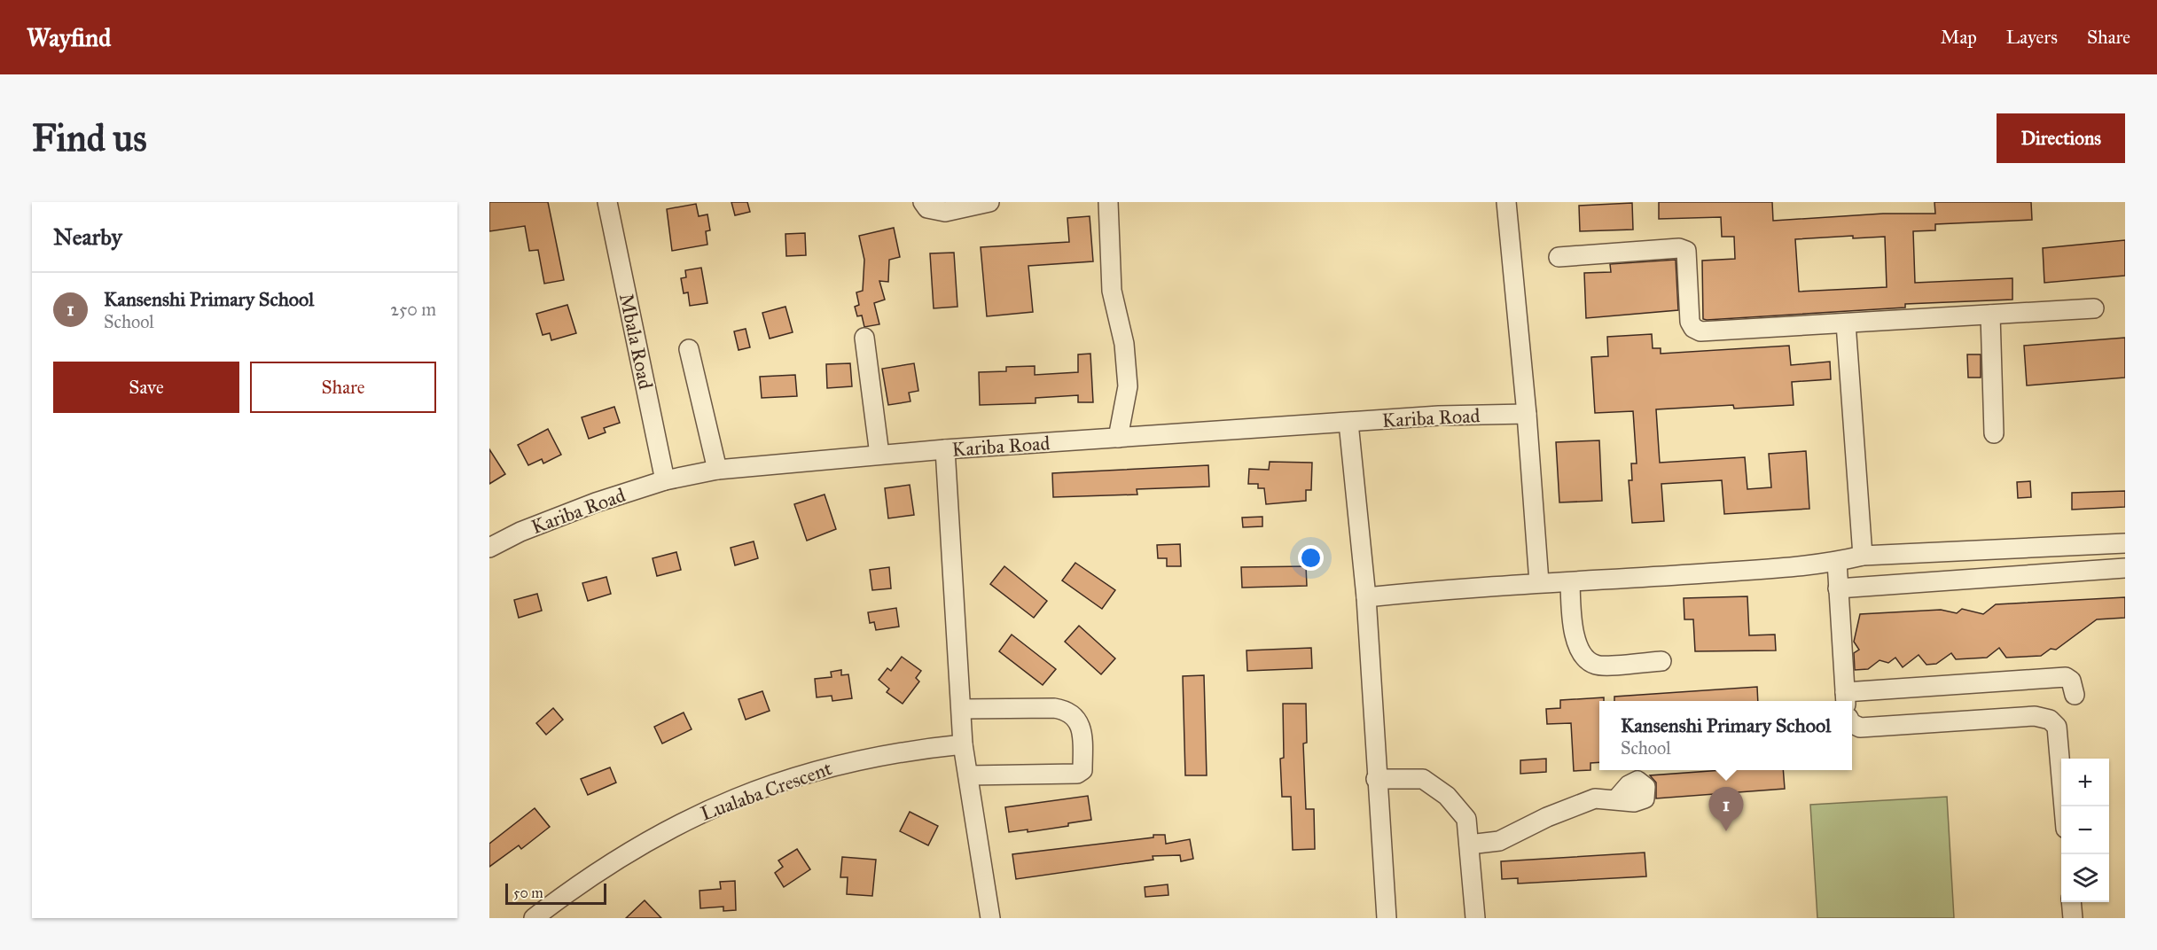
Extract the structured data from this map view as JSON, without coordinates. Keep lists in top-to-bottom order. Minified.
{"streets":{"street":["Mbala Road","Kariba Road","Lualaba Crescent"]},"crossings":[["Mbala Road","Kariba Road"]],"scale_bar":"50 m","page":{"header":"Wayfind","nav":["Map","Layers","Share"],"buttons":["Directions",["Save","Share"]],"title":"Find us","heading":"Nearby","list":[{"mark":"1","name":"Kansenshi Primary School","note":"School","value":"250 m"}],"popup":["Kansenshi Primary School","School"],"map_buttons":["+","−"],"pins":"1","scale":"50 m"}}
